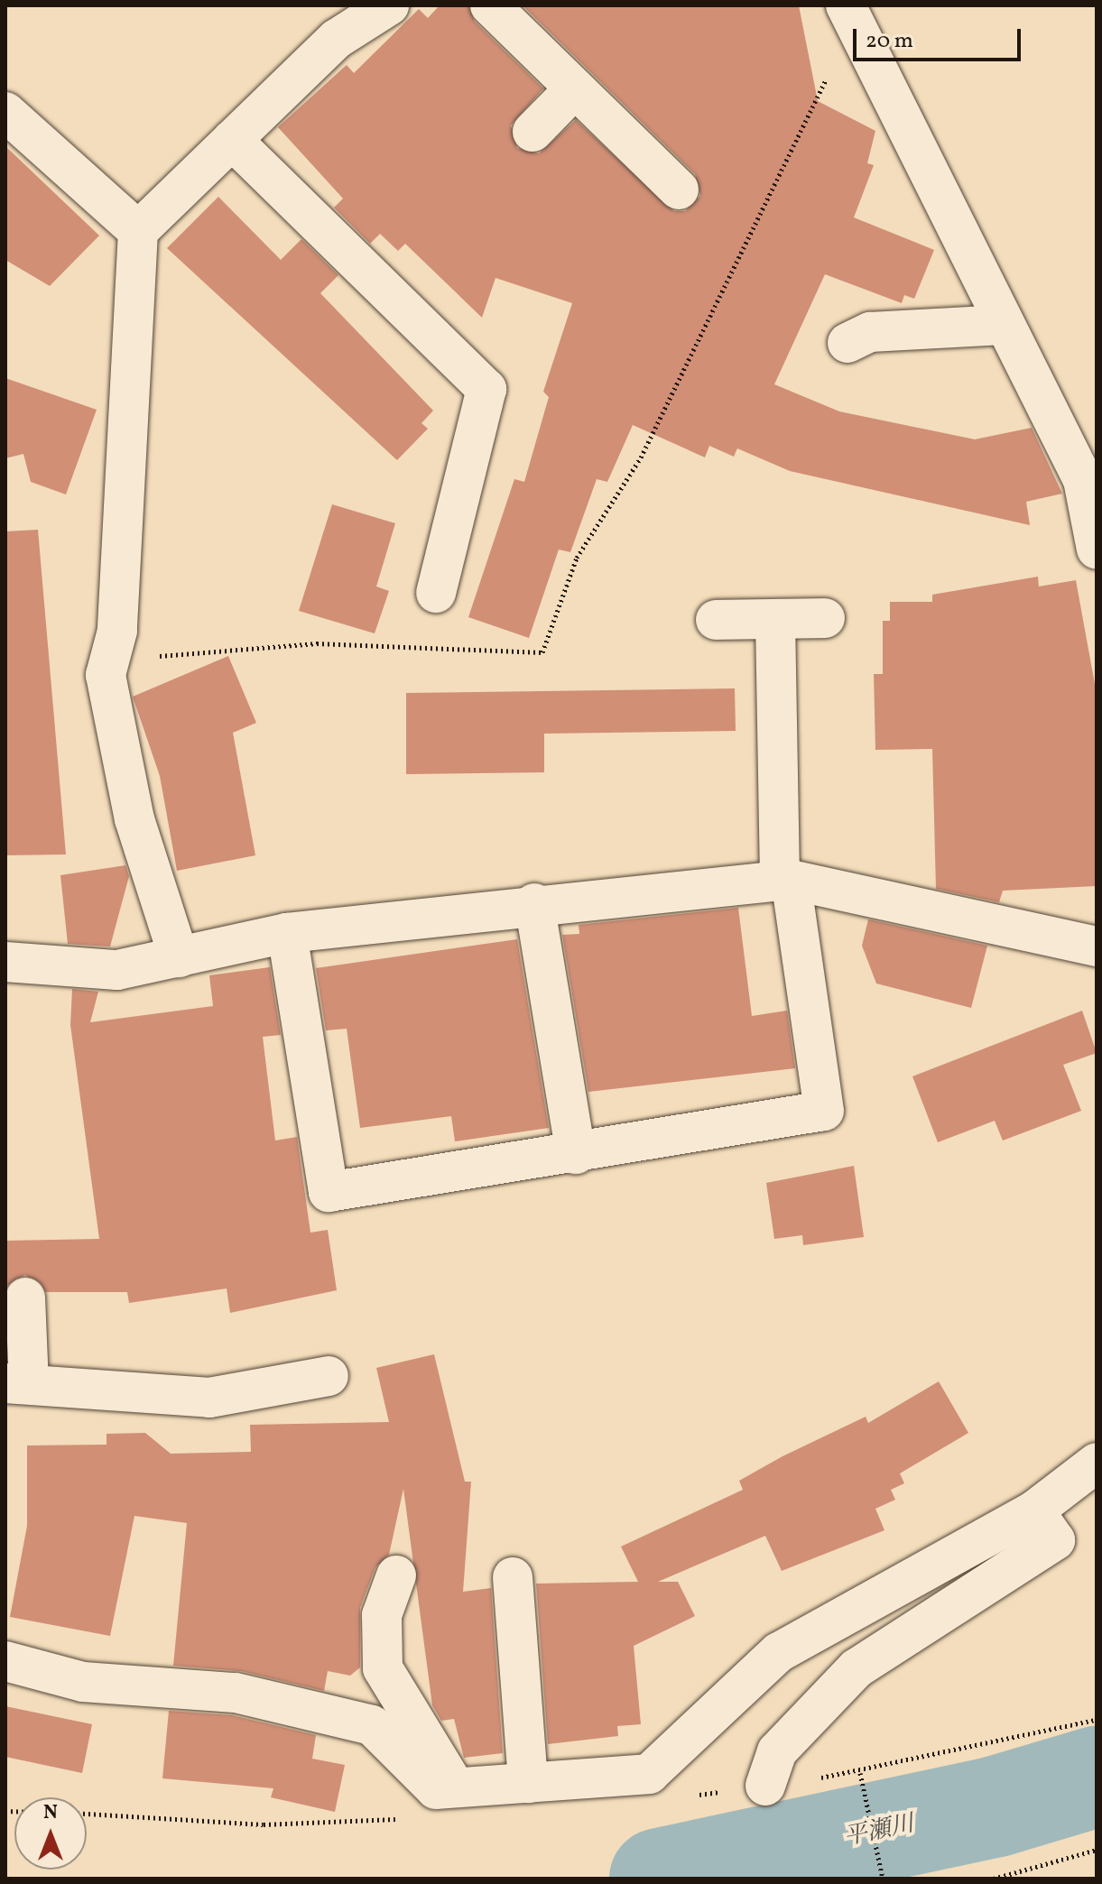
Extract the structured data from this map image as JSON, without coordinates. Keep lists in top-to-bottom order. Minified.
{"water":["平瀬川"],"scale_bar":"20 m","north":"top"}
